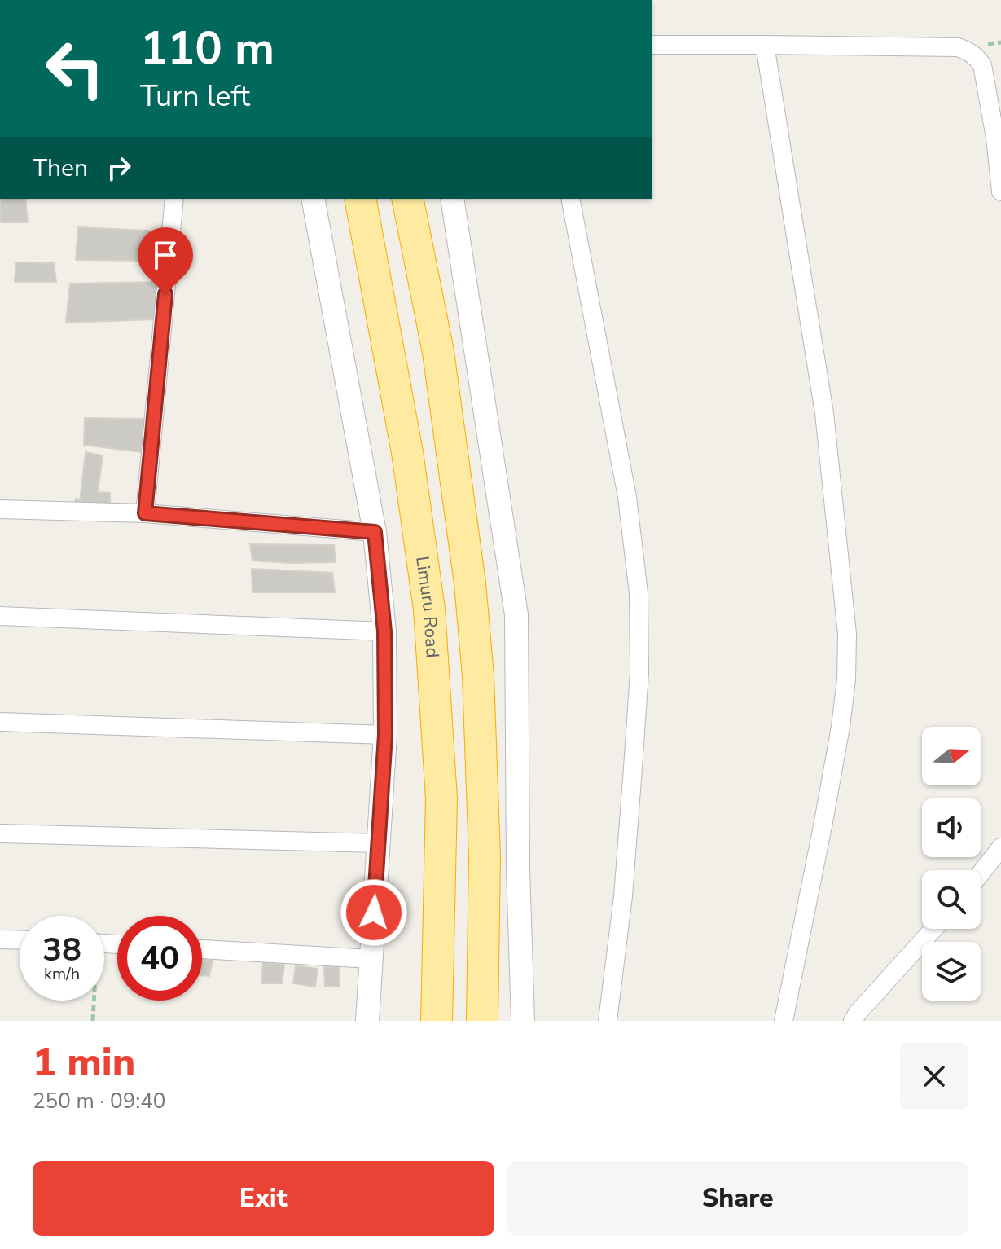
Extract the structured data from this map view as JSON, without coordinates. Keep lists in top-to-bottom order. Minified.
{"streets":{"highway":["Limuru Road"]},"north":"right","page":{"turn":["110 m","Turn left"],"then":"Then","speed":"38 km/h","limit":"40","heading":["1 min","250 m · 09:40"],"buttons":["Exit","Share"]}}
